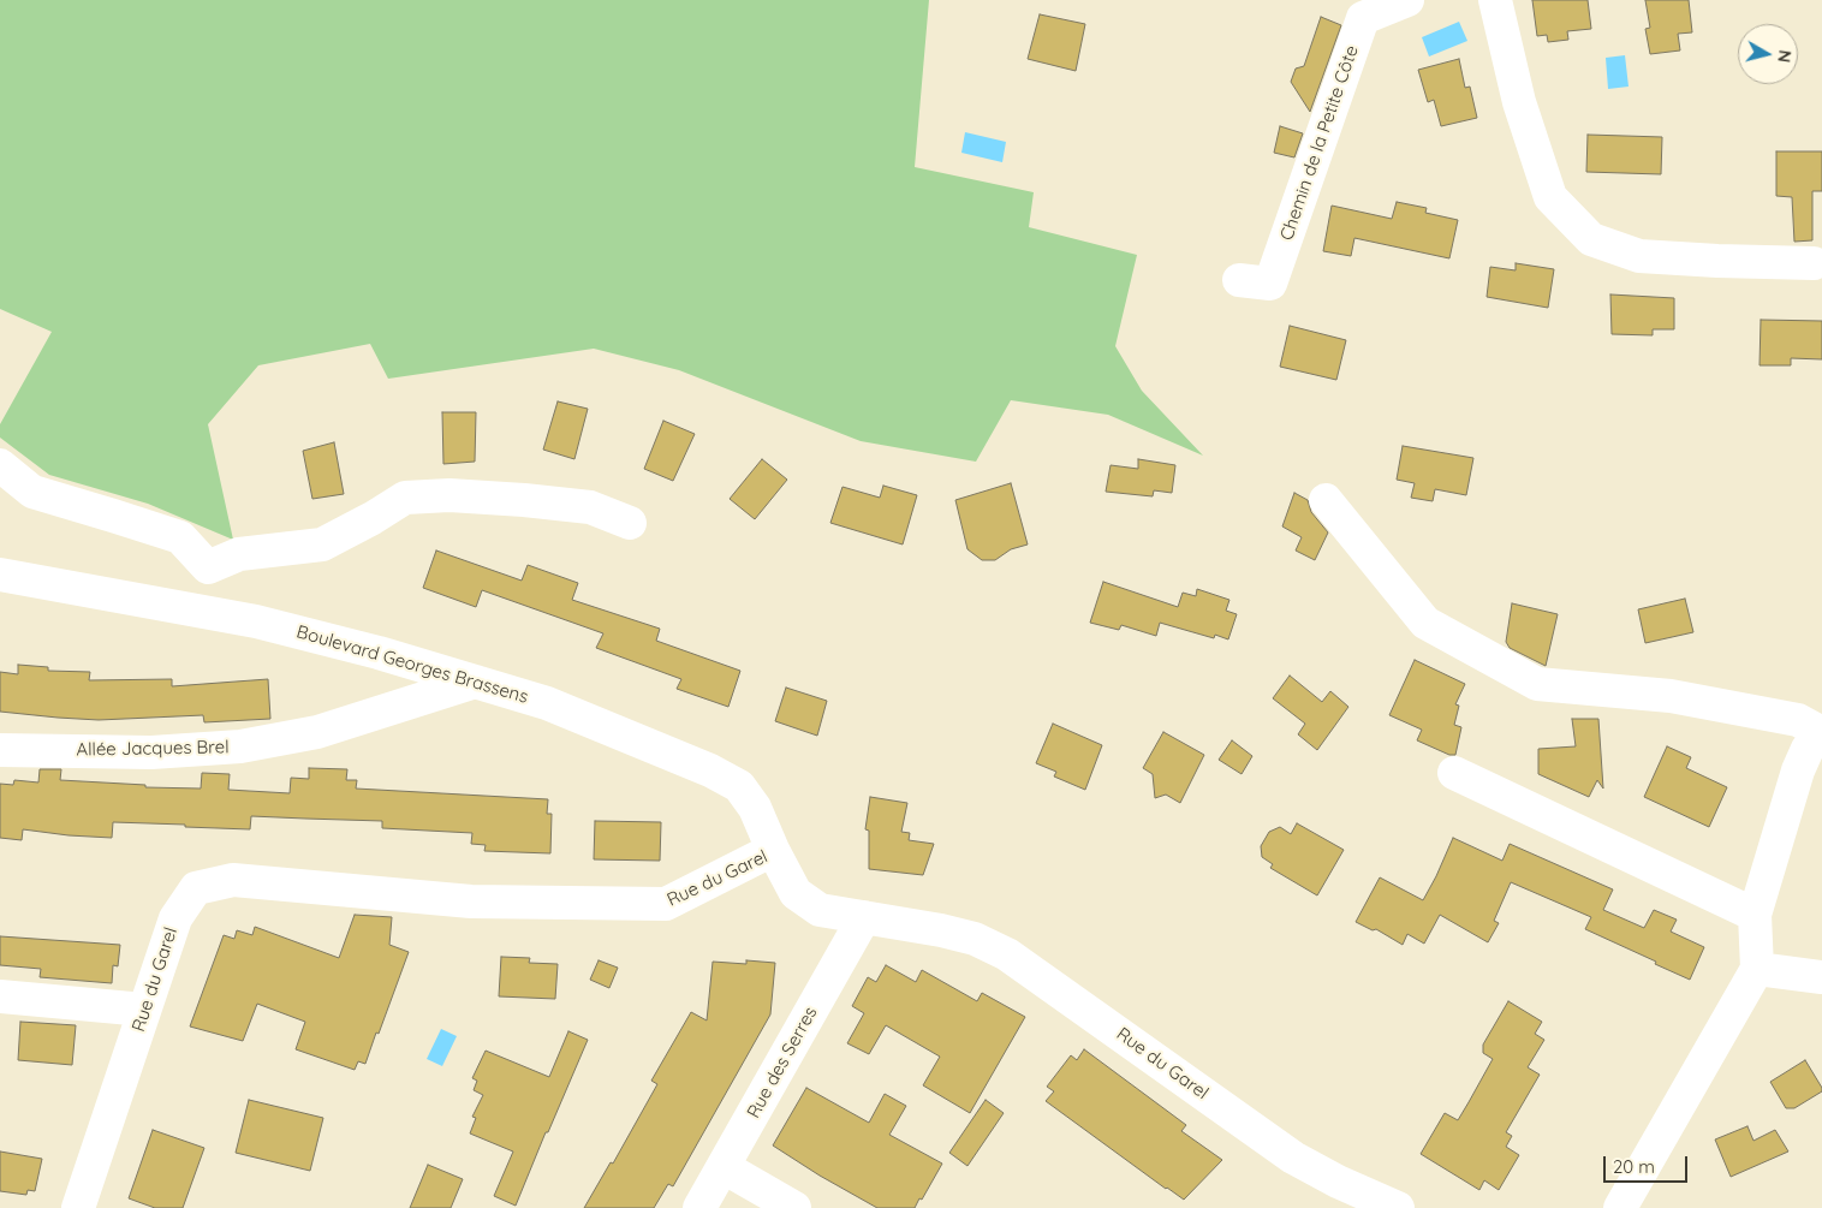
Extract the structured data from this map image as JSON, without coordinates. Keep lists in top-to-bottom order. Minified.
{"streets":{"street":["Chemin de la Petite Côte","Boulevard Georges Brassens","Allée Jacques Brel","Rue du Garel","Rue des Serres"]},"crossings":[["Boulevard Georges Brassens","Allée Jacques Brel"],["Boulevard Georges Brassens","Rue du Garel"],["Rue du Garel","Rue des Serres"]],"scale_bar":"20 m","north":"right"}
